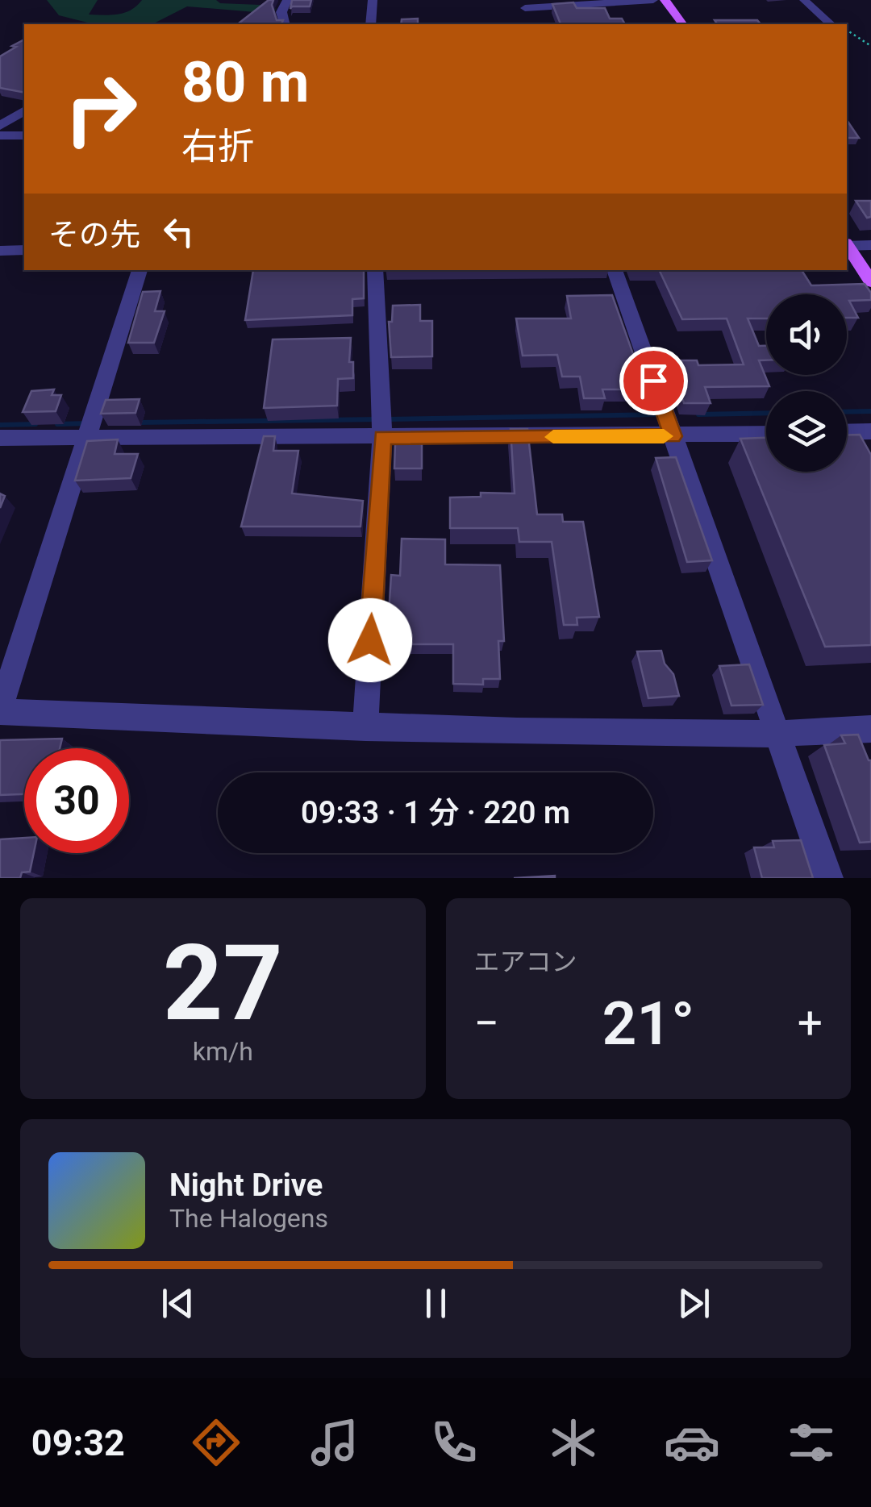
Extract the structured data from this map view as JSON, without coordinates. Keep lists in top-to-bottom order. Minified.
{"page":{"turn":["80 m","右折"],"then":"その先","limit":"30","trip":"09:33 · 1 分 · 220 m","tile":[["27","km/h"],"エアコン"],"heat":["−","21°","+"],"song":["Night Drive","The Halogens"],"tabs":"09:32"}}
